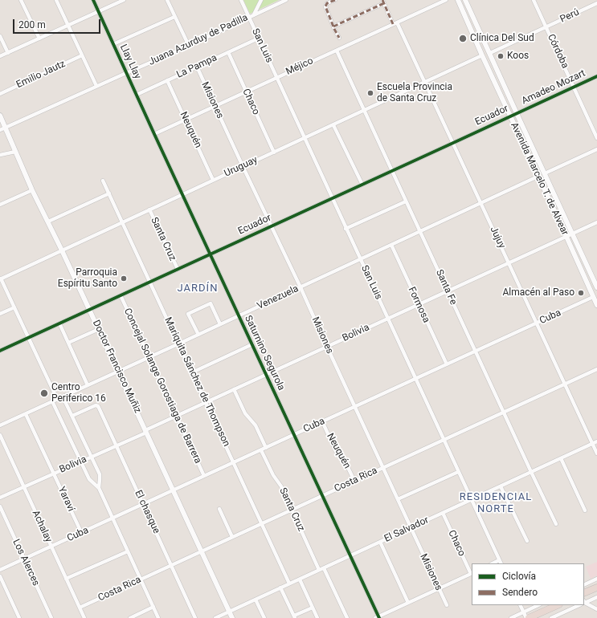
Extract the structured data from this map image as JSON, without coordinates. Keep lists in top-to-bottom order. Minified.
{"streets":{"main road":["Avenida Marcelo T. de Alvear","Doctor Francisco Muñiz"],"street":["Perú","Juana Azurduy de Padilla","San Luis","Córdoba","Llay Llay","La Pampa","Méjico","Emilio Jautz","Amadeo Mozart","Misiones","Chaco","Ecuador","Neuquén","Uruguay","Jujuy","Santa Cruz","Santa Fe","Venezuela","Formosa","Cuba","Bolivia","Saturnino Segurola","Mariquita Sánchez de Thompson","Concejal Solange Gorostiaga de Barrera","Costa Rica","Yaraví","El chasque","Achalay","El Salvador","Los Alerces"]},"crossings":[["Perú","Córdoba"],["Perú","Avenida Marcelo T. de Alvear"],["Juana Azurduy de Padilla","San Luis"],["Juana Azurduy de Padilla","Llay Llay"],["Juana Azurduy de Padilla","Doctor Francisco Muñiz"],["San Luis","La Pampa"],["San Luis","Méjico"],["San Luis","Ecuador"],["San Luis","Uruguay"],["San Luis","Venezuela"],["San Luis","Cuba"],["San Luis","Bolivia"],["San Luis","Costa Rica"],["San Luis","El Salvador"],["Córdoba","Amadeo Mozart"],["Llay Llay","La Pampa"],["Llay Llay","Saturnino Segurola"],["La Pampa","Misiones"],["La Pampa","Chaco"],["La Pampa","Neuquén"],["La Pampa","Saturnino Segurola"],["Méjico","Misiones"],["Méjico","Chaco"],["Méjico","Neuquén"],["Méjico","Jujuy"],["Méjico","Santa Fe"],["Méjico","Saturnino Segurola"],["Amadeo Mozart","Ecuador"],["Amadeo Mozart","Avenida Marcelo T. de Alvear"],["Misiones","Ecuador"],["Misiones","Uruguay"],["Misiones","Venezuela"],["Misiones","Cuba"],["Misiones","Bolivia"],["Misiones","Costa Rica"],["Misiones","El Salvador"],["Chaco","Uruguay"],["Chaco","El Salvador"],["Ecuador","Avenida Marcelo T. de Alvear"],["Ecuador","Jujuy"],["Ecuador","Santa Cruz"],["Ecuador","Santa Fe"],["Ecuador","Saturnino Segurola"],["Ecuador","Doctor Francisco Muñiz"],["Ecuador","Mariquita Sánchez de Thompson"],["Ecuador","Concejal Solange Gorostiaga de Barrera"],["Neuquén","Uruguay"],["Neuquén","Cuba"],["Neuquén","Costa Rica"],["Uruguay","Avenida Marcelo T. de Alvear"],["Uruguay","Jujuy"],["Uruguay","Santa Cruz"],["Uruguay","Santa Fe"],["Uruguay","Saturnino Segurola"],["Uruguay","Doctor Francisco Muñiz"],["Uruguay","Mariquita Sánchez de Thompson"],["Avenida Marcelo T. de Alvear","Venezuela"],["Avenida Marcelo T. de Alvear","Cuba"],["Avenida Marcelo T. de Alvear","Bolivia"],["Jujuy","Venezuela"],["Jujuy","Cuba"],["Jujuy","Bolivia"],["Jujuy","Costa Rica"],["Jujuy","El Salvador"],["Santa Cruz","Cuba"],["Santa Cruz","Costa Rica"],["Santa Cruz","El Salvador"],["Santa Fe","Venezuela"],["Santa Fe","Cuba"],["Santa Fe","Bolivia"],["Santa Fe","Costa Rica"],["Santa Fe","El Salvador"],["Venezuela","Formosa"],["Venezuela","Saturnino Segurola"],["Venezuela","Doctor Francisco Muñiz"],["Venezuela","Mariquita Sánchez de Thompson"],["Venezuela","Concejal Solange Gorostiaga de Barrera"],["Venezuela","Yaraví"],["Formosa","Cuba"],["Formosa","Bolivia"],["Cuba","Saturnino Segurola"],["Cuba","Doctor Francisco Muñiz"],["Cuba","Mariquita Sánchez de Thompson"],["Cuba","Concejal Solange Gorostiaga de Barrera"],["Cuba","Yaraví"],["Cuba","El chasque"],["Cuba","Achalay"],["Cuba","Los Alerces"],["Bolivia","Saturnino Segurola"],["Bolivia","Doctor Francisco Muñiz"],["Bolivia","Mariquita Sánchez de Thompson"],["Bolivia","Concejal Solange Gorostiaga de Barrera"],["Bolivia","Yaraví"],["Bolivia","El chasque"],["Bolivia","Achalay"],["Saturnino Segurola","Costa Rica"],["Saturnino Segurola","El Salvador"],["Doctor Francisco Muñiz","Costa Rica"],["Doctor Francisco Muñiz","El Salvador"],["Mariquita Sánchez de Thompson","Costa Rica"],["Mariquita Sánchez de Thompson","El Salvador"],["Costa Rica","El chasque"],["Costa Rica","Achalay"]],"districts":["JARDÍN","RESIDENCIAL NORTE"],"places":["Clínica Del Sud","Koos","Escuela Provincia de Santa Cruz","Parroquia Espíritu Santo","Almacén al Paso","Centro Periferico 16"],"legend":["Ciclovía","Sendero"],"scale_bar":"200 m"}
